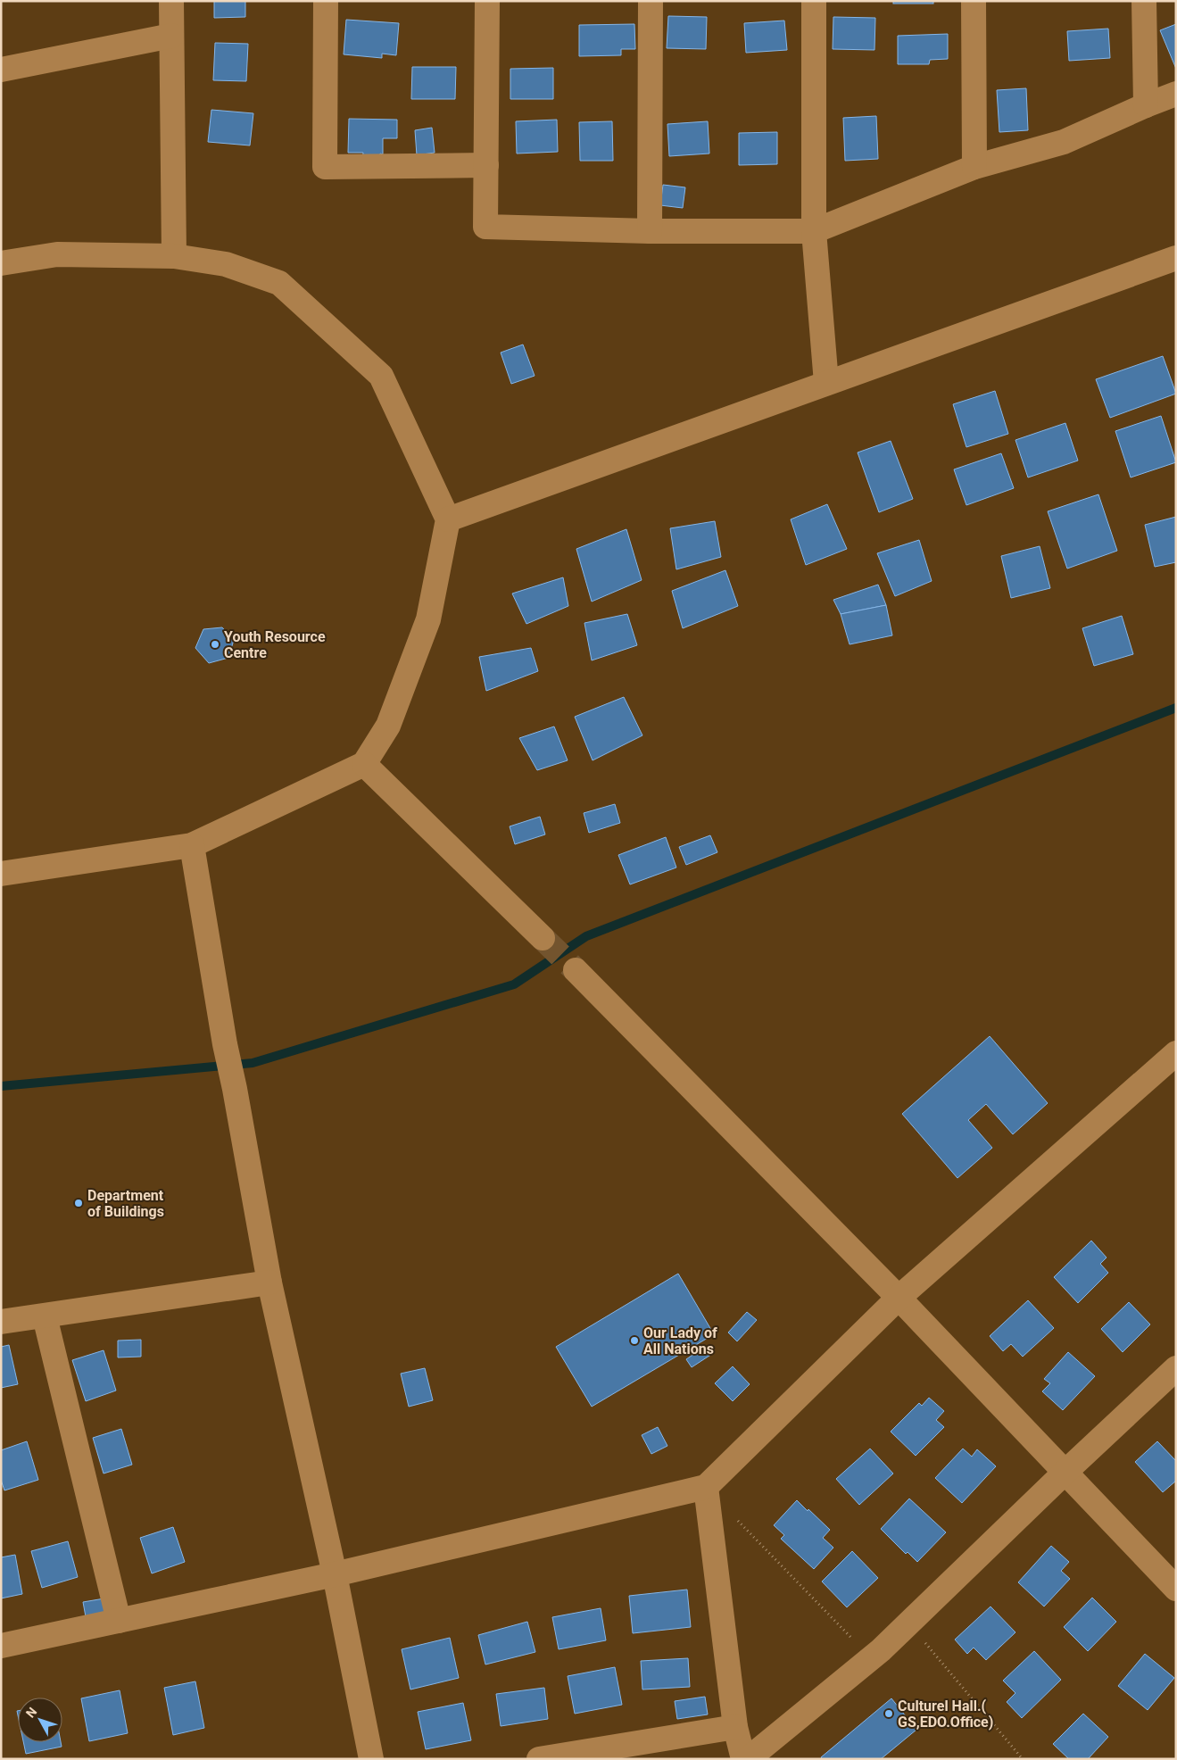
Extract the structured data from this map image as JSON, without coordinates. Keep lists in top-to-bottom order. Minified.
{"places":["Youth Resource Centre","Department of Buildings","Our Lady of All Nations","Culturel Hall.( GS,EDO.Office)"],"north":"top left"}
